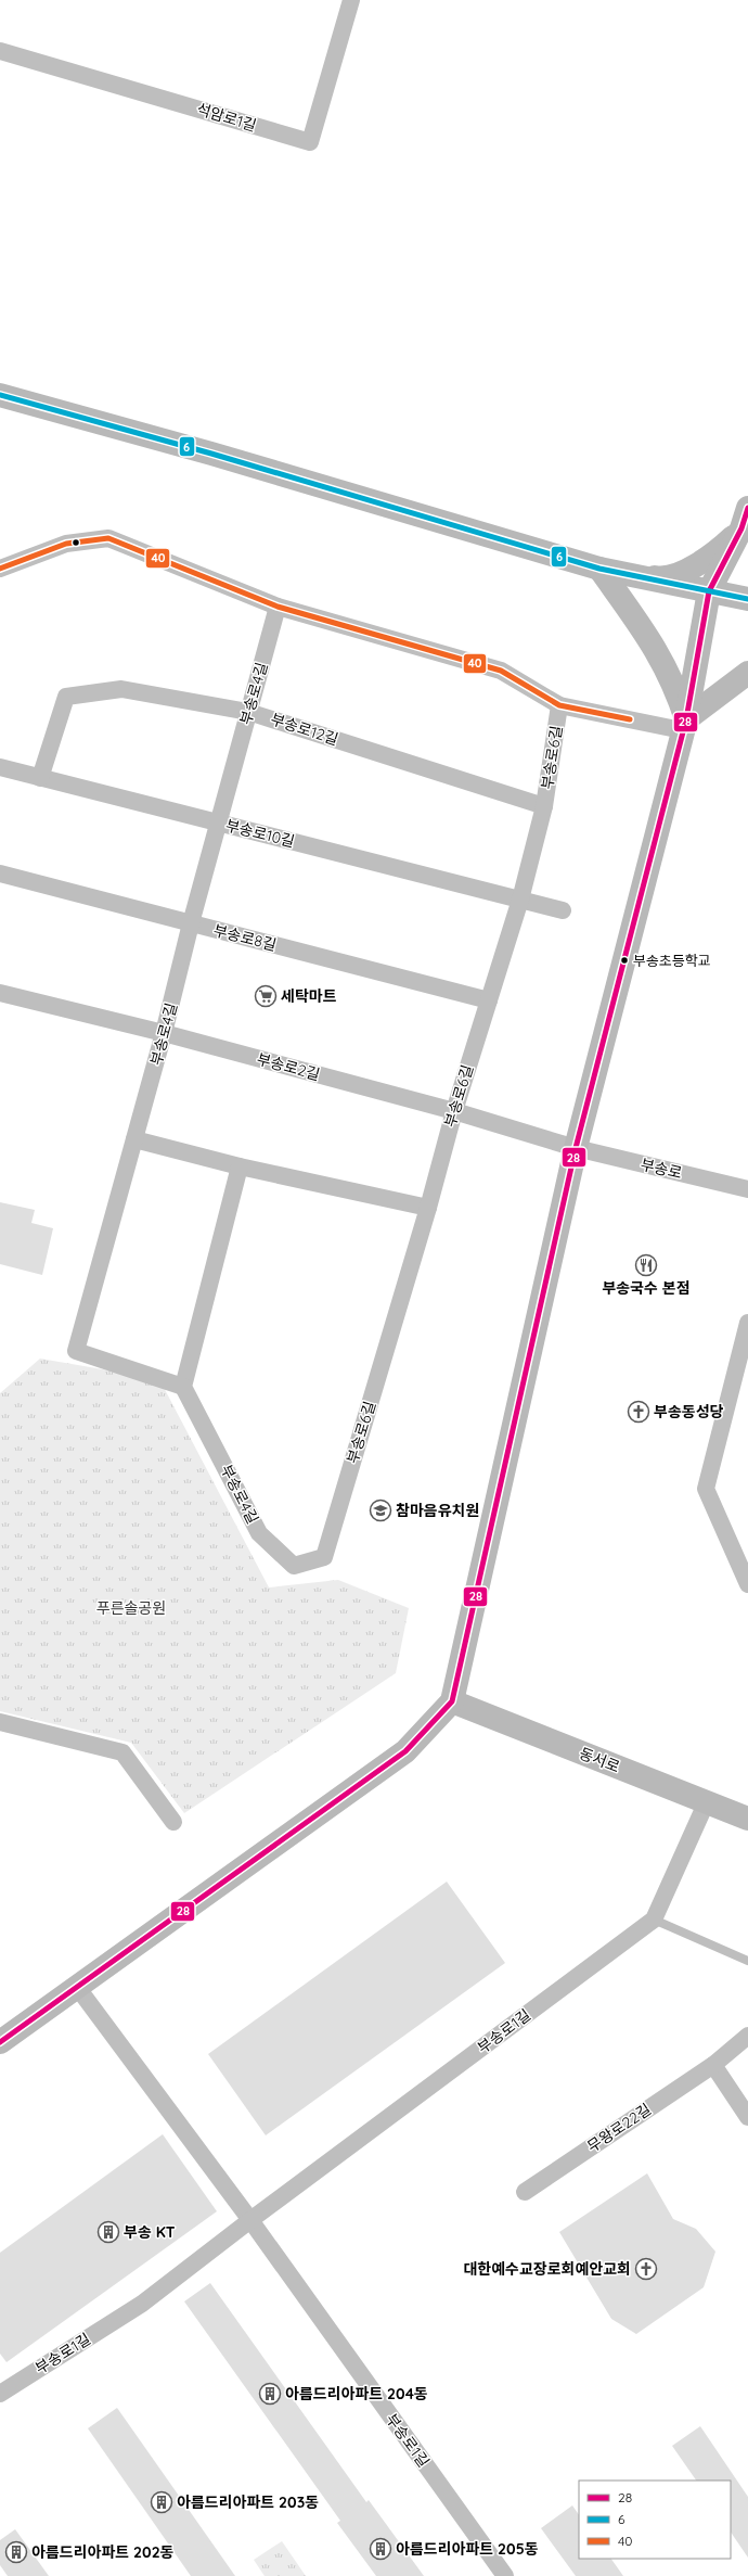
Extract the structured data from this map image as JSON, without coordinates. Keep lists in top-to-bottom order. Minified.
{"streets":{"street":["석암로1길","부송로4길","부송로12길","부송로6길","부송로10길","부송로8길","부송로2길","부송로","동서로","부송로1길","무왕로22길"]},"crossings":[["부송로4길","부송로12길"],["부송로4길","부송로6길"],["부송로4길","부송로10길"],["부송로4길","부송로8길"],["부송로4길","부송로2길"],["부송로12길","부송로6길"],["부송로12길","부송로10길"],["부송로6길","부송로10길"],["부송로6길","부송로8길"],["부송로6길","부송로2길"],["부송로2길","부송로"],["동서로","부송로1길"]],"parks":["푸른솔공원"],"places":{"other":["부송초등학교"],"supermarket":["세탁마트"],"restaurant":["부송국수 본점"],"church":["부송동성당","대한예수교장로회예안교회"],"school or university":["참마음유치원"],"building":["부송 KT","아름드리아파트 204동","아름드리아파트 203동","아름드리아파트 205동","아름드리아파트 202동"]},"lines":["transit line 6","transit line 28","transit line 40"],"legend":["28","6","40"]}
